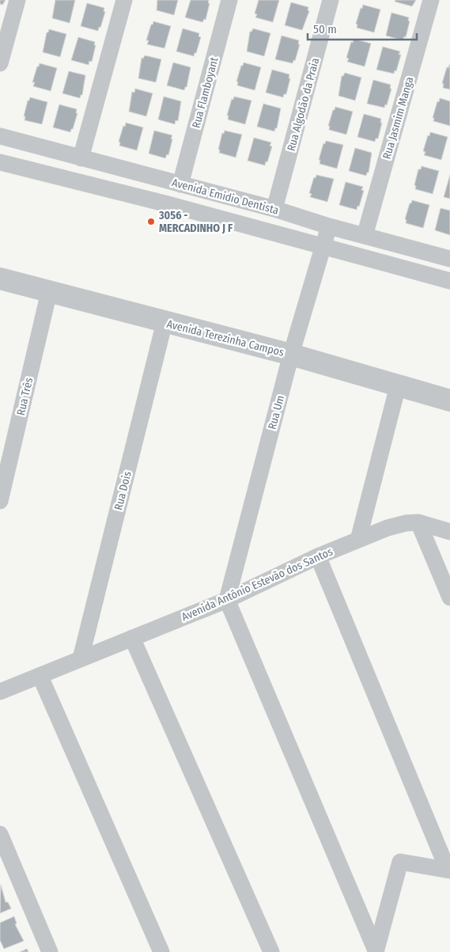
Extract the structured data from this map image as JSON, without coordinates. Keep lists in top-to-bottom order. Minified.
{"streets":{"street":["Rua Flamboyant","Rua Algodão da Praia","Rua Jasmim Manga","Avenida Emidio Dentista","Avenida Terezinha Campos","Rua Três","Rua Um","Rua Dois","Avenida Antônio Estevão dos Santos"]},"crossings":[["Rua Flamboyant","Avenida Emidio Dentista"],["Rua Algodão da Praia","Avenida Emidio Dentista"],["Rua Jasmim Manga","Avenida Emidio Dentista"],["Avenida Emidio Dentista","Rua Um"],["Avenida Terezinha Campos","Rua Três"],["Avenida Terezinha Campos","Rua Um"],["Avenida Terezinha Campos","Rua Dois"],["Rua Um","Avenida Antônio Estevão dos Santos"],["Rua Dois","Avenida Antônio Estevão dos Santos"]],"places":["3056 - MERCADINHO J F"],"scale_bar":"50 m"}
